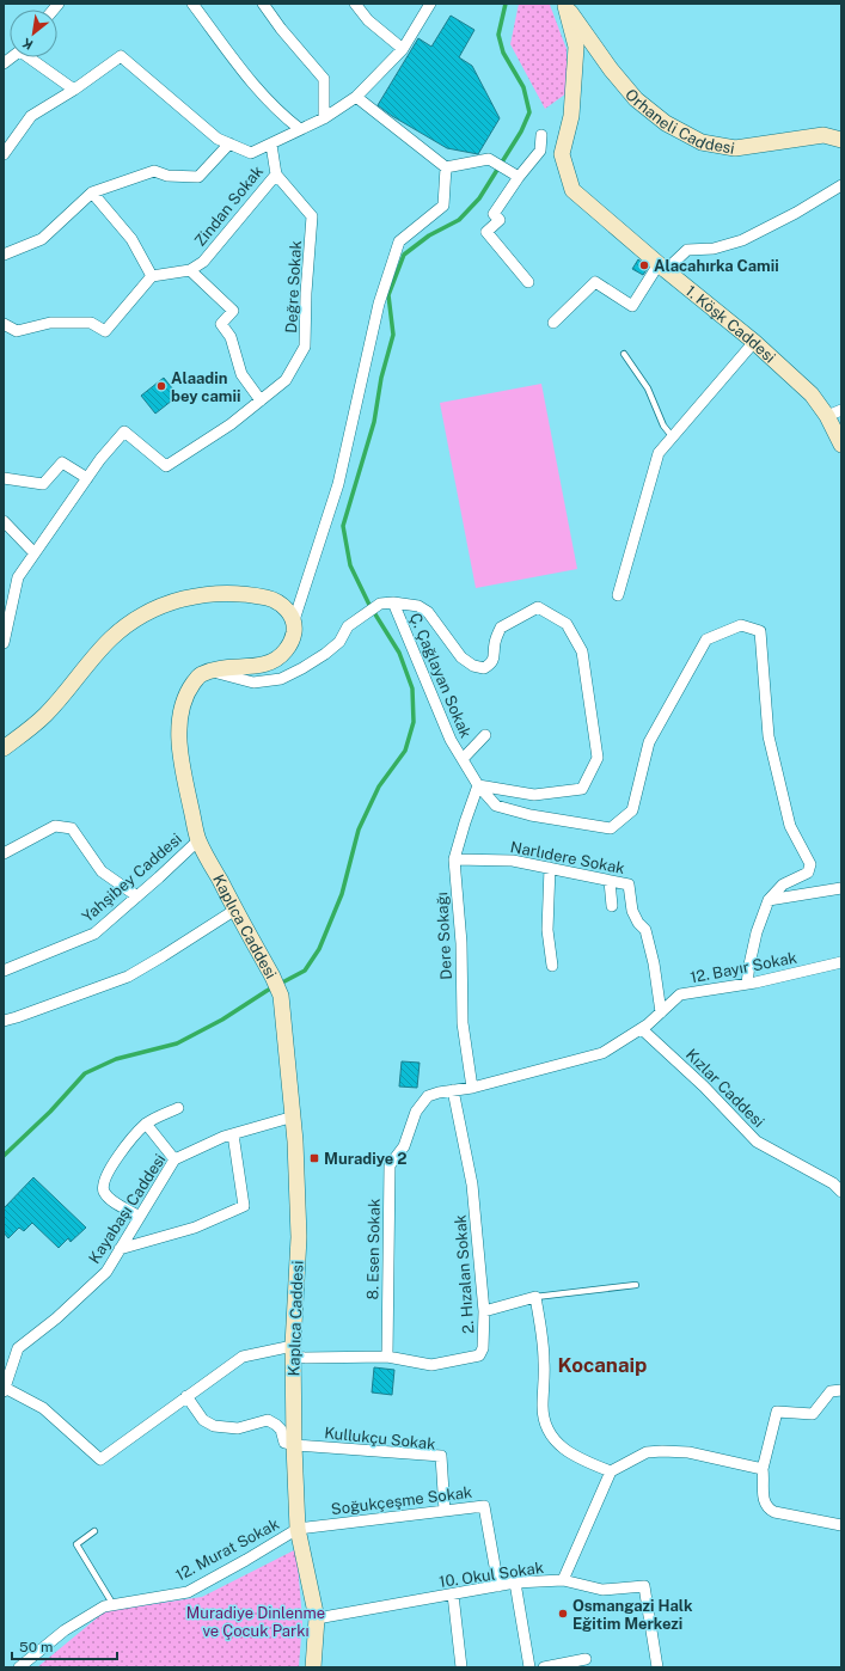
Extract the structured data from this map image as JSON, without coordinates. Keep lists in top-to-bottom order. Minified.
{"streets":{"main road":["Orhaneli Caddesi","1. Köşk Caddesi","Kaplıca Caddesi"],"street":["Zindan Sokak","Değre Sokak","Ç. Çağlayan Sokak","Narlıdere Sokak","Yahşibey Caddesi","Dere Sokağı","12. Bayır Sokak","Kızlar Caddesi","Kayabaşı Caddesi","8. Esen Sokak","2. Hızalan Sokak","Kullukçu Sokak","Soğukçeşme Sokak","12. Murat Sokak","10. Okul Sokak"]},"crossings":[["Orhaneli Caddesi","1. Köşk Caddesi"],["Zindan Sokak","Değre Sokak"],["Ç. Çağlayan Sokak","Dere Sokağı"],["Narlıdere Sokak","Dere Sokağı"],["Narlıdere Sokak","12. Bayır Sokak"],["Yahşibey Caddesi","Kaplıca Caddesi"],["Kaplıca Caddesi","Kayabaşı Caddesi"],["Kaplıca Caddesi","2. Hızalan Sokak"],["Kaplıca Caddesi","Kullukçu Sokak"],["Kaplıca Caddesi","Soğukçeşme Sokak"],["Kaplıca Caddesi","12. Murat Sokak"],["Kaplıca Caddesi","10. Okul Sokak"],["Dere Sokağı","12. Bayır Sokak"],["12. Bayır Sokak","Kızlar Caddesi"],["12. Bayır Sokak","8. Esen Sokak"],["12. Bayır Sokak","2. Hızalan Sokak"],["Kayabaşı Caddesi","2. Hızalan Sokak"],["8. Esen Sokak","2. Hızalan Sokak"],["Kullukçu Sokak","Soğukçeşme Sokak"],["Soğukçeşme Sokak","12. Murat Sokak"],["Soğukçeşme Sokak","10. Okul Sokak"]],"districts":["Kocanaip"],"parks":["Muradiye Dinlenme ve Çocuk Parkı"],"places":{"other":["Alacahırka Camii","Alaadin bey camii","Osmangazi Halk Eğitim Merkezi"],"transit":["Muradiye 2"]},"scale_bar":"50 m","north":"bottom left"}
